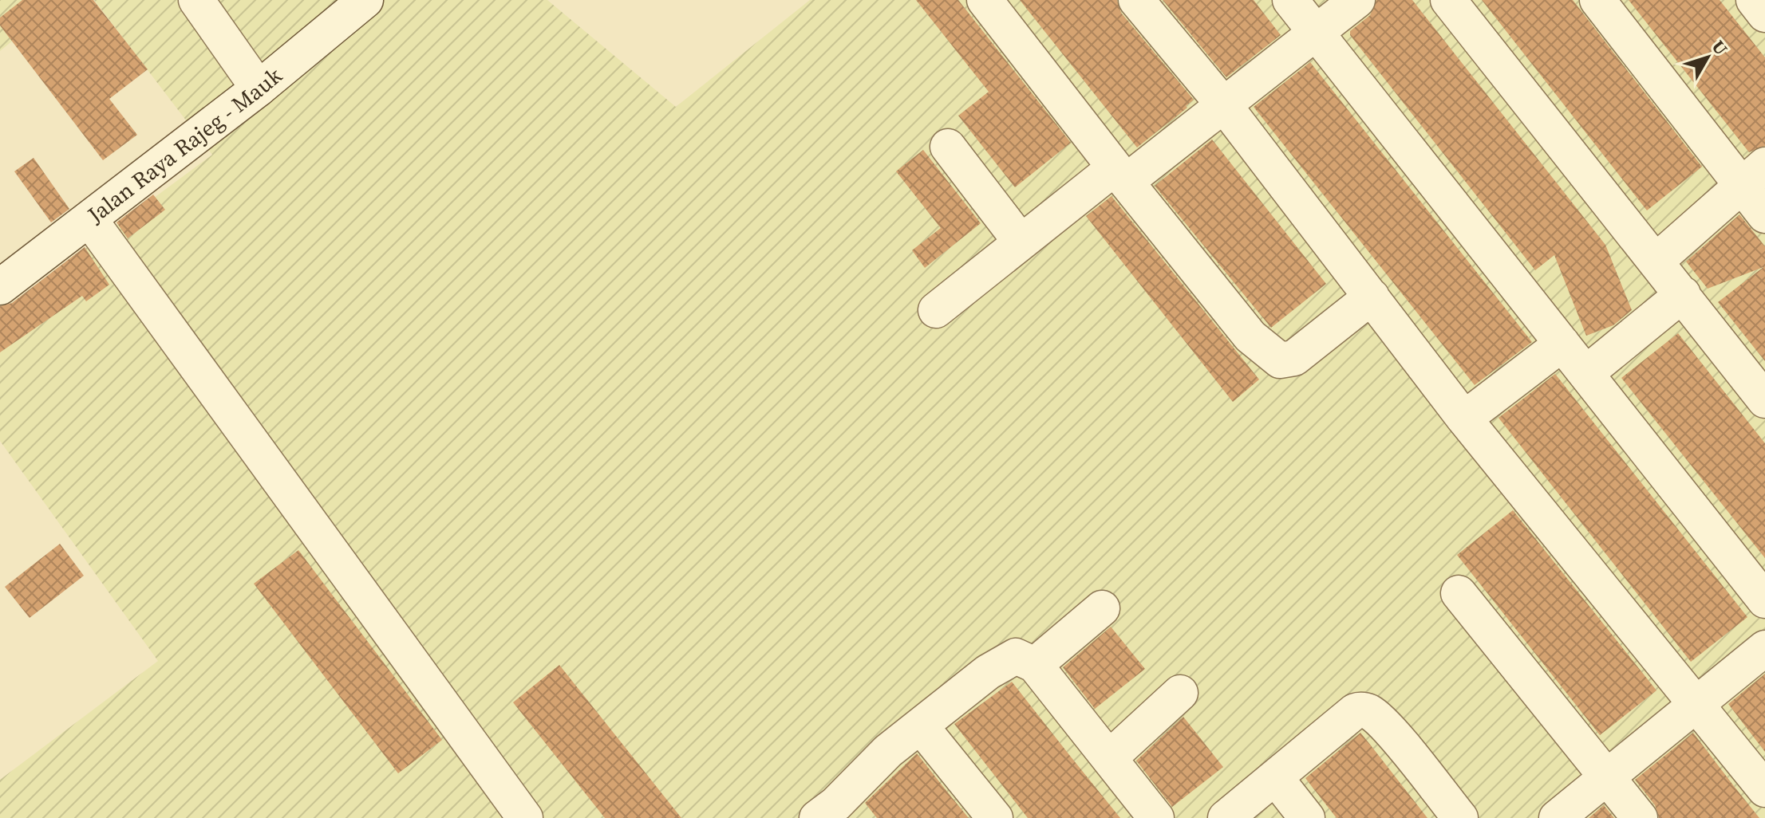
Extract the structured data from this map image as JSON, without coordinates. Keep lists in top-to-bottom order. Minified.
{"streets":{"street":["Jalan Raya Rajeg - Mauk"]},"north":"top right"}
